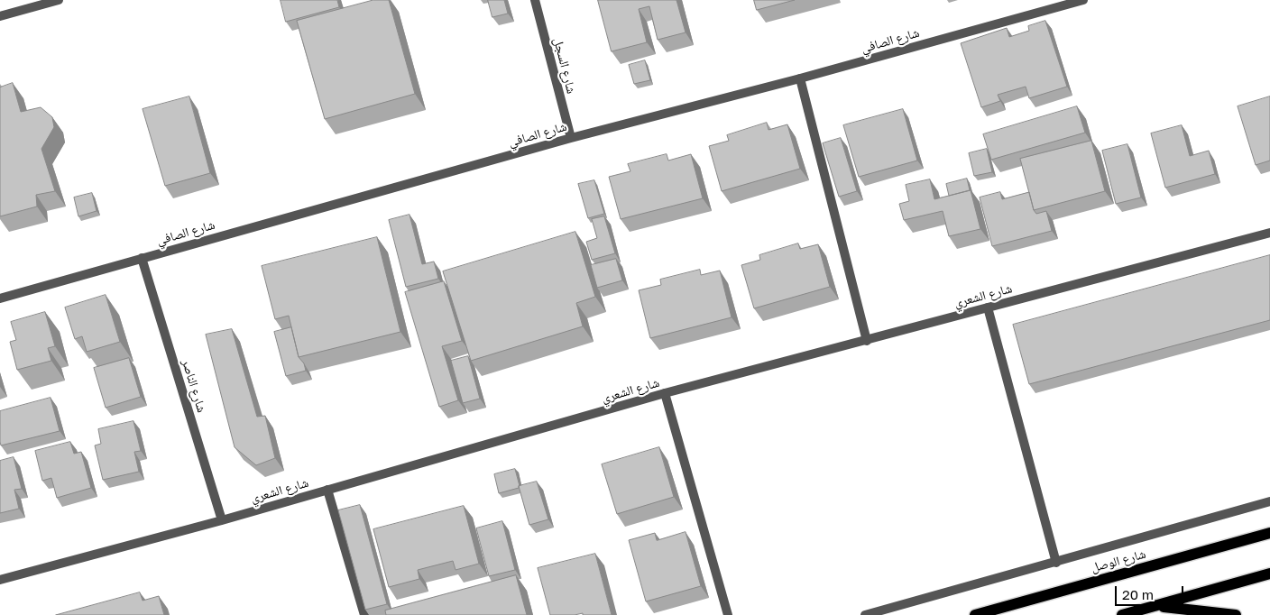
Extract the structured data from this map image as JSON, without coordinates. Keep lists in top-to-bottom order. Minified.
{"streets":{"main road":["شارع الوصل"],"street":["شارع الصافي","شارع السجل","شارع الشعري","شارع الناصر"]},"crossings":[["شارع الصافي","شارع السجل"],["شارع الصافي","شارع الناصر"],["شارع الشعري","شارع الناصر"]],"scale_bar":"20 m"}
